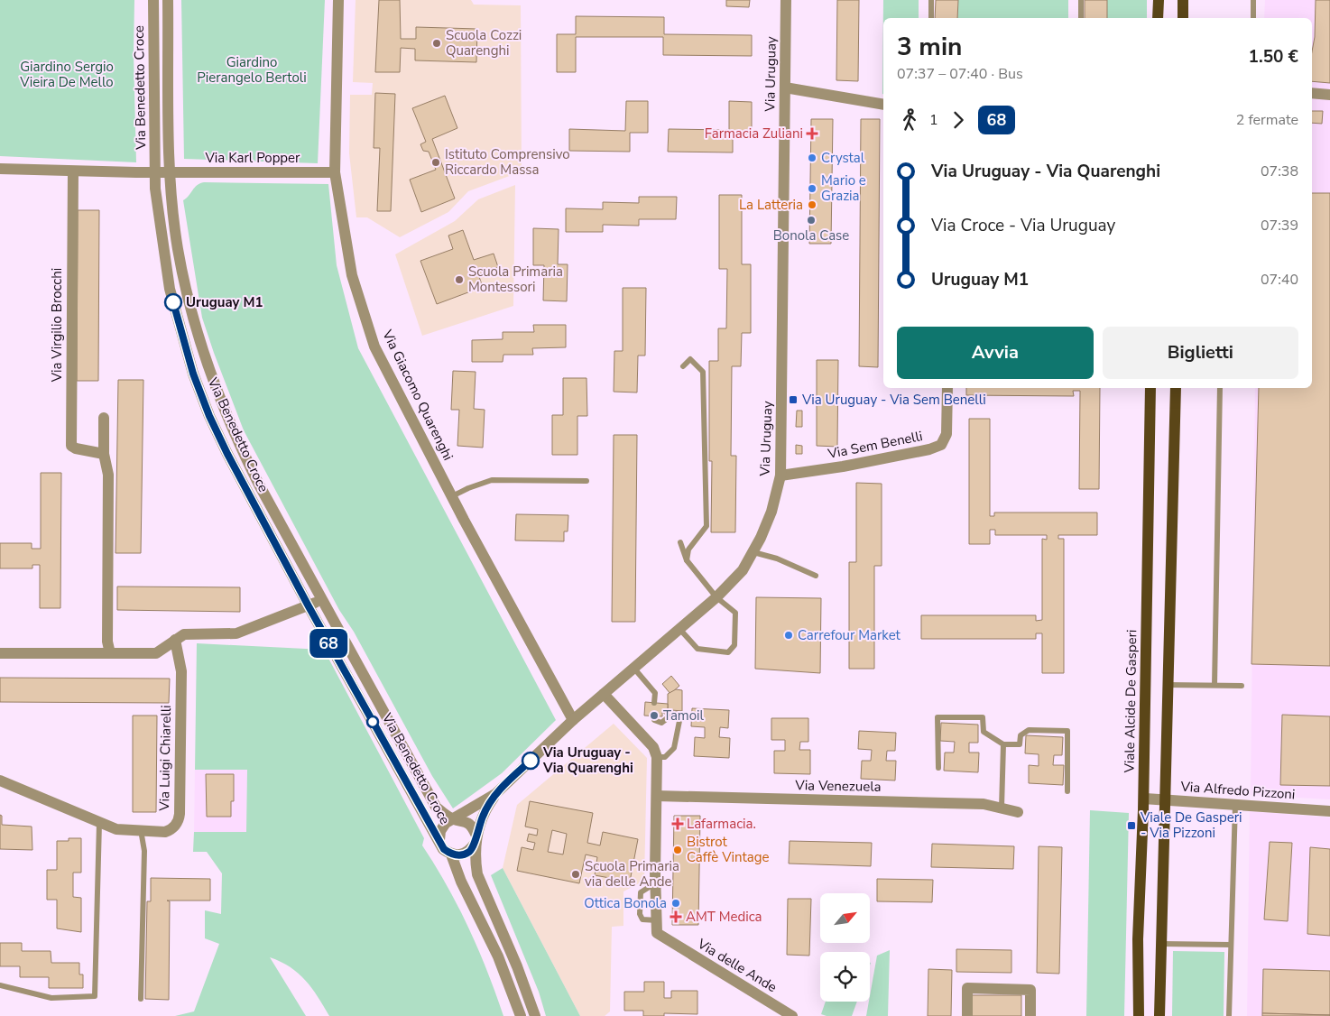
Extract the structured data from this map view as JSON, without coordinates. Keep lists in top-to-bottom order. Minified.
{"streets":{"main road":["Viale Alcide De Gasperi"],"street":["Via Uruguay","Via Benedetto Croce","Via Karl Popper","Via Virgilio Brocchi","Via Giacomo Quarenghi","Via Sem Benelli","Via Luigi Chiarelli","Via Venezuela","Via Alfredo Pizzoni","Via delle Ande"]},"crossings":[["Via Uruguay","Via Benedetto Croce"],["Via Uruguay","Via Giacomo Quarenghi"],["Via Uruguay","Via Sem Benelli"],["Via Benedetto Croce","Via Karl Popper"],["Via Karl Popper","Via Virgilio Brocchi"],["Via Karl Popper","Via Giacomo Quarenghi"],["Viale Alcide De Gasperi","Via Alfredo Pizzoni"],["Via Venezuela","Via delle Ande"]],"parks":["Giardino Pierangelo Bertoli","Giardino Sergio Vieira De Mello"],"places":{"other":["Scuola Cozzi Quarenghi","Crystal","Istituto Comprensivo Riccardo Massa","Mario e Grazia","La Latteria","Bonola Case","Scuola Primaria Montessori","Uruguay M1","Carrefour Market","Tamoil","Via Uruguay - Via Quarenghi","Bistrot Caffè Vintage","Scuola Primaria via delle Ande","Ottica Bonola"],"health":["Farmacia Zuliani","Lafarmacia.","AMT Medica"],"transit":["Via Uruguay - Via Sem Benelli","Viale De Gasperi - Via Pizzoni"]},"lines":["bus line 68"],"north":"top right","page":{"on_map":"68","heading":["3 min","07:37 – 07:40 · Bus","1.50 €"],"legs":["1","68","2 fermate"],"list":[{"name":"Via Uruguay - Via Quarenghi","value":"07:38"},{"name":"Via Croce - Via Uruguay","value":"07:39"},{"name":"Uruguay M1","value":"07:40"}],"buttons":["Avvia","Biglietti"]}}
